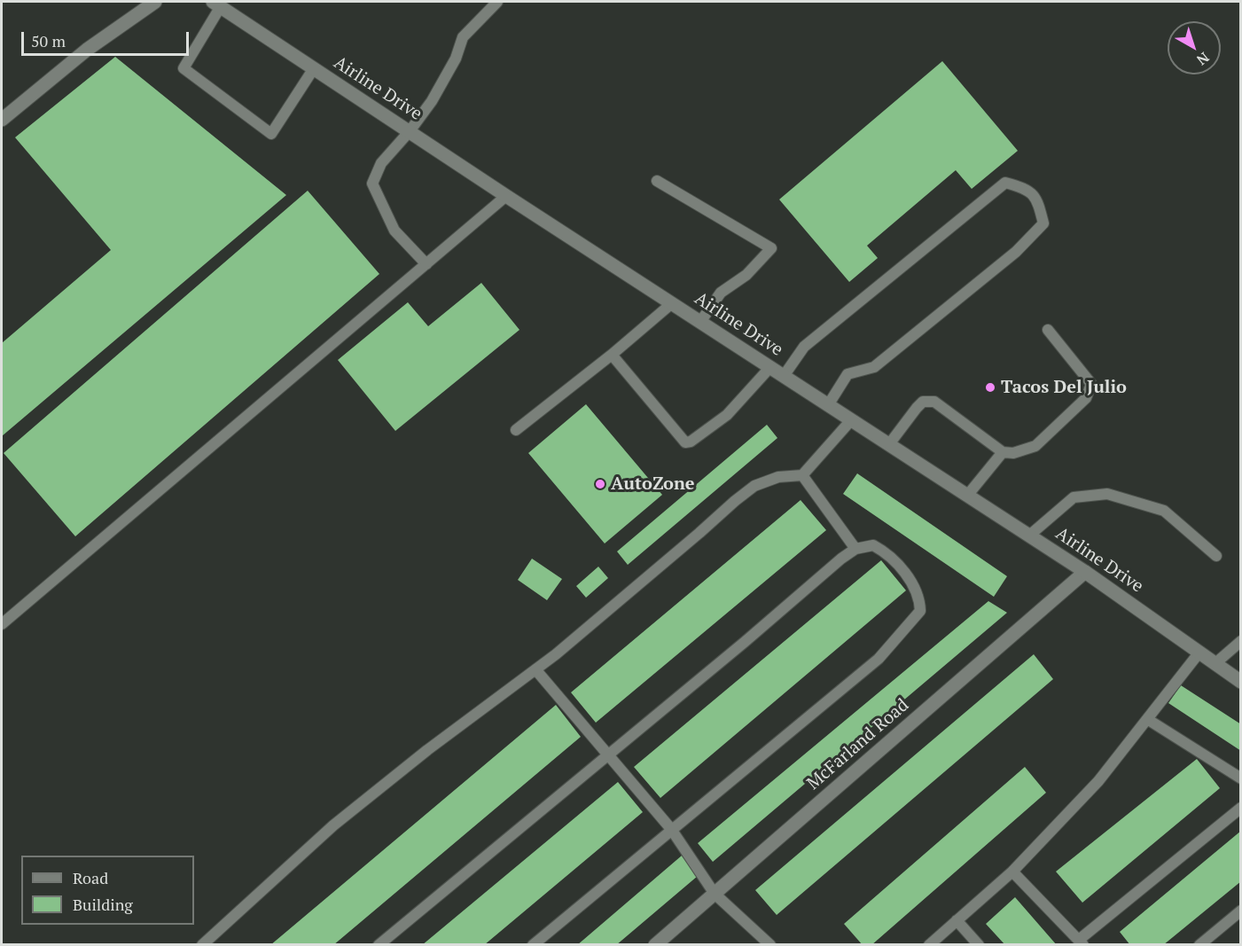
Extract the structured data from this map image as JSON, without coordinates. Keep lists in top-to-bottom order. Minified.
{"streets":{"main road":["Airline Drive","McFarland Road"]},"crossings":[["Airline Drive","McFarland Road"]],"places":["Tacos Del Julio","AutoZone"],"legend":["Road","Building"],"scale_bar":"50 m","north":"bottom right"}
